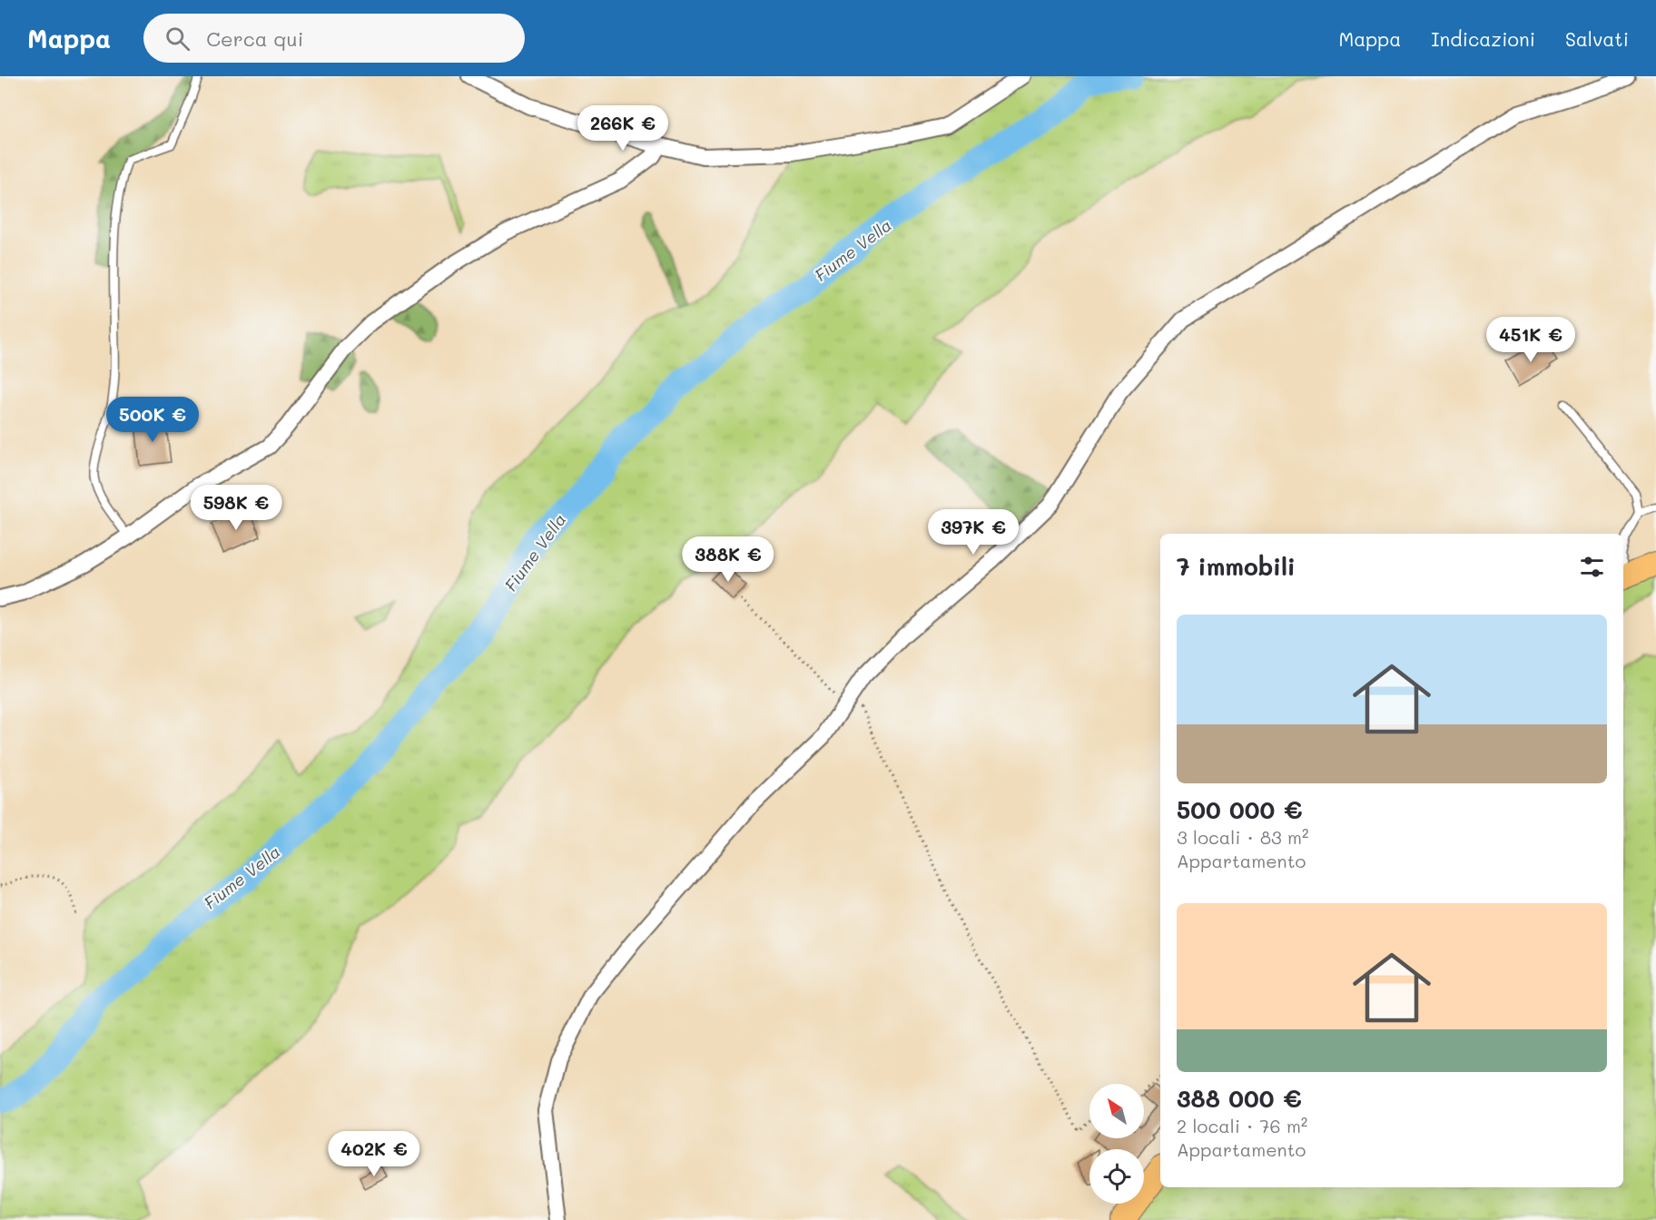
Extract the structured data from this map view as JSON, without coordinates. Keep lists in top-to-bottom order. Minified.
{"water":["Fiume Vella"],"north":"top left","page":{"header":"Mappa","search":"Cerca qui","nav":["Mappa","Indicazioni","Salvati"],"price":["266K €","451K €","500K €","598K €","397K €","388K €","402K €"],"heading":"7 immobili","list":[{"name":"500 000 €","note":"3 locali · 83 m² · Appartamento"},{"name":"388 000 €","note":"2 locali · 76 m² · Appartamento"}]}}
